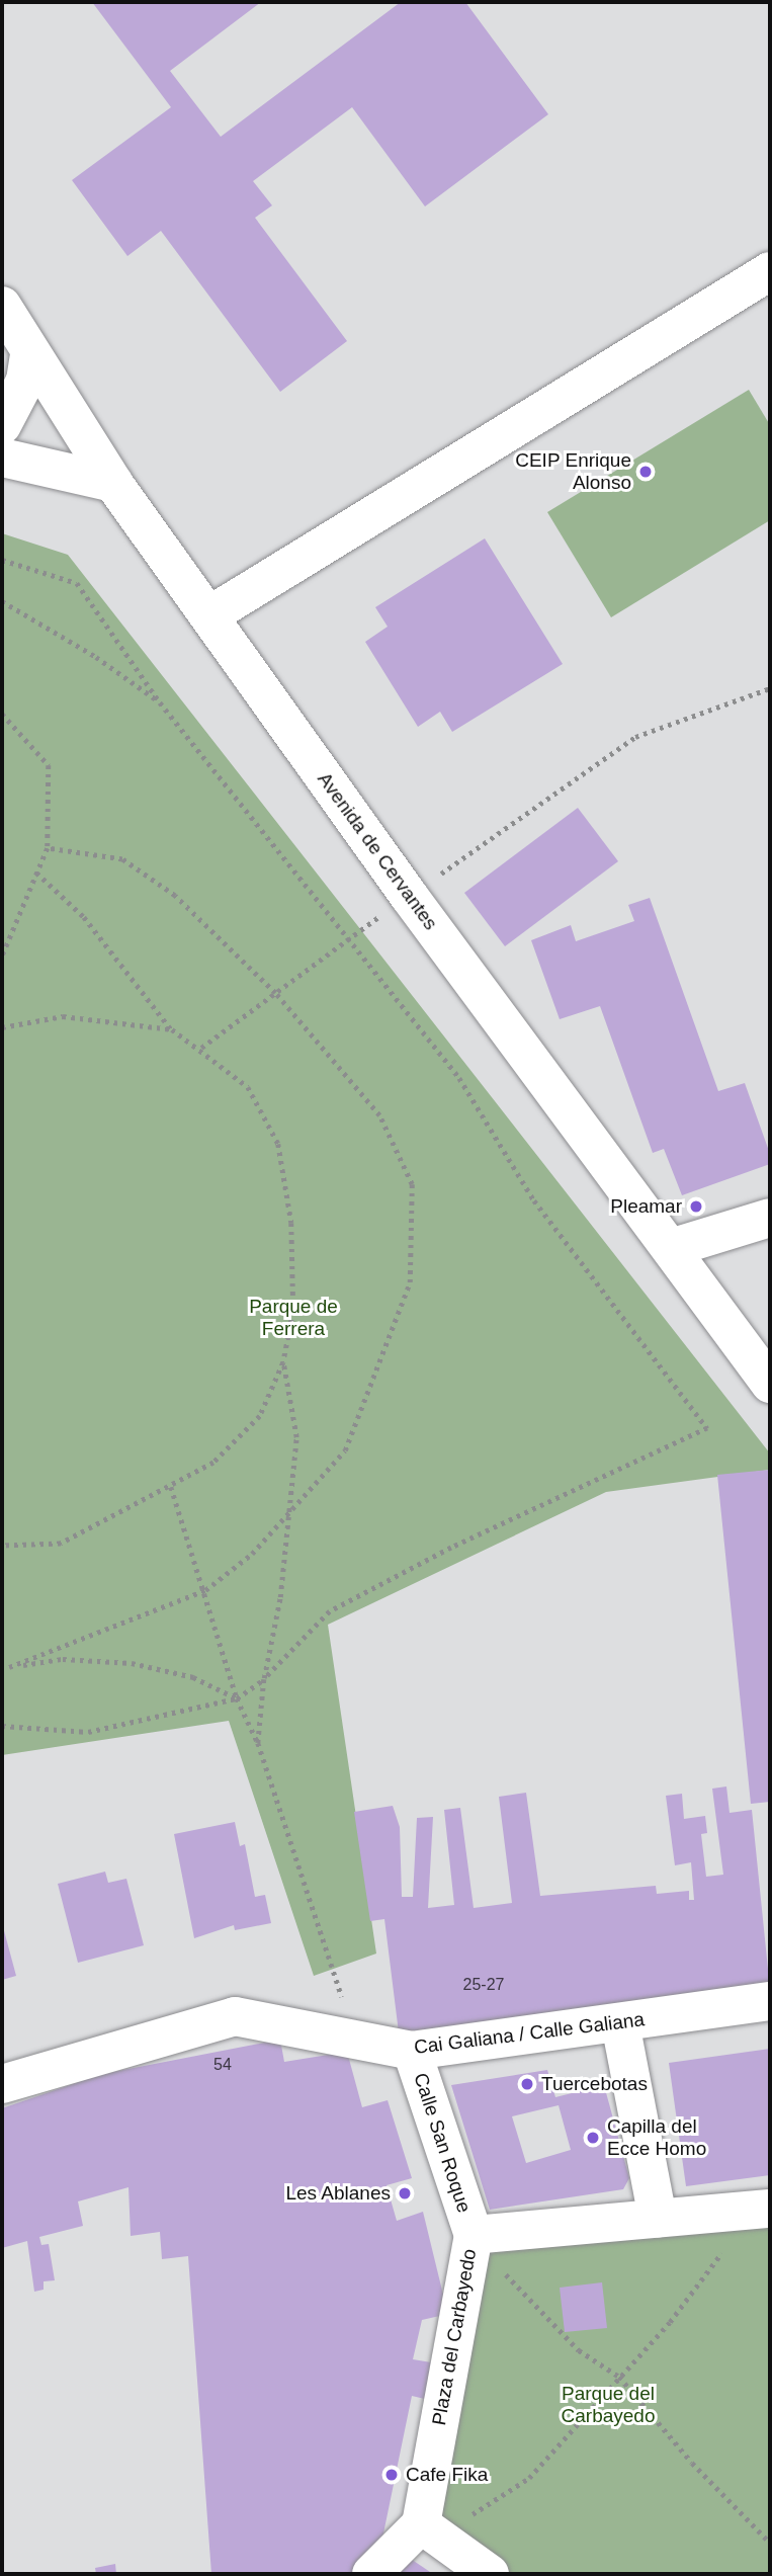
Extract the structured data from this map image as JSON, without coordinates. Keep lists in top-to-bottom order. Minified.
{"streets":{"street":["Avenida de Cervantes","Cai Galiana / Calle Galiana","Calle San Roque","Plaza del Carbayedo"]},"crossings":[["Cai Galiana / Calle Galiana","Calle San Roque"],["Calle San Roque","Plaza del Carbayedo"]],"parks":["Parque de Ferrera","Parque del Carbayedo"],"places":["CEIP Enrique Alonso","Pleamar","Tuercebotas","Capilla del Ecce Homo","Les Ablanes","Cafe Fika"],"house_numbers":["25-27","54"]}
